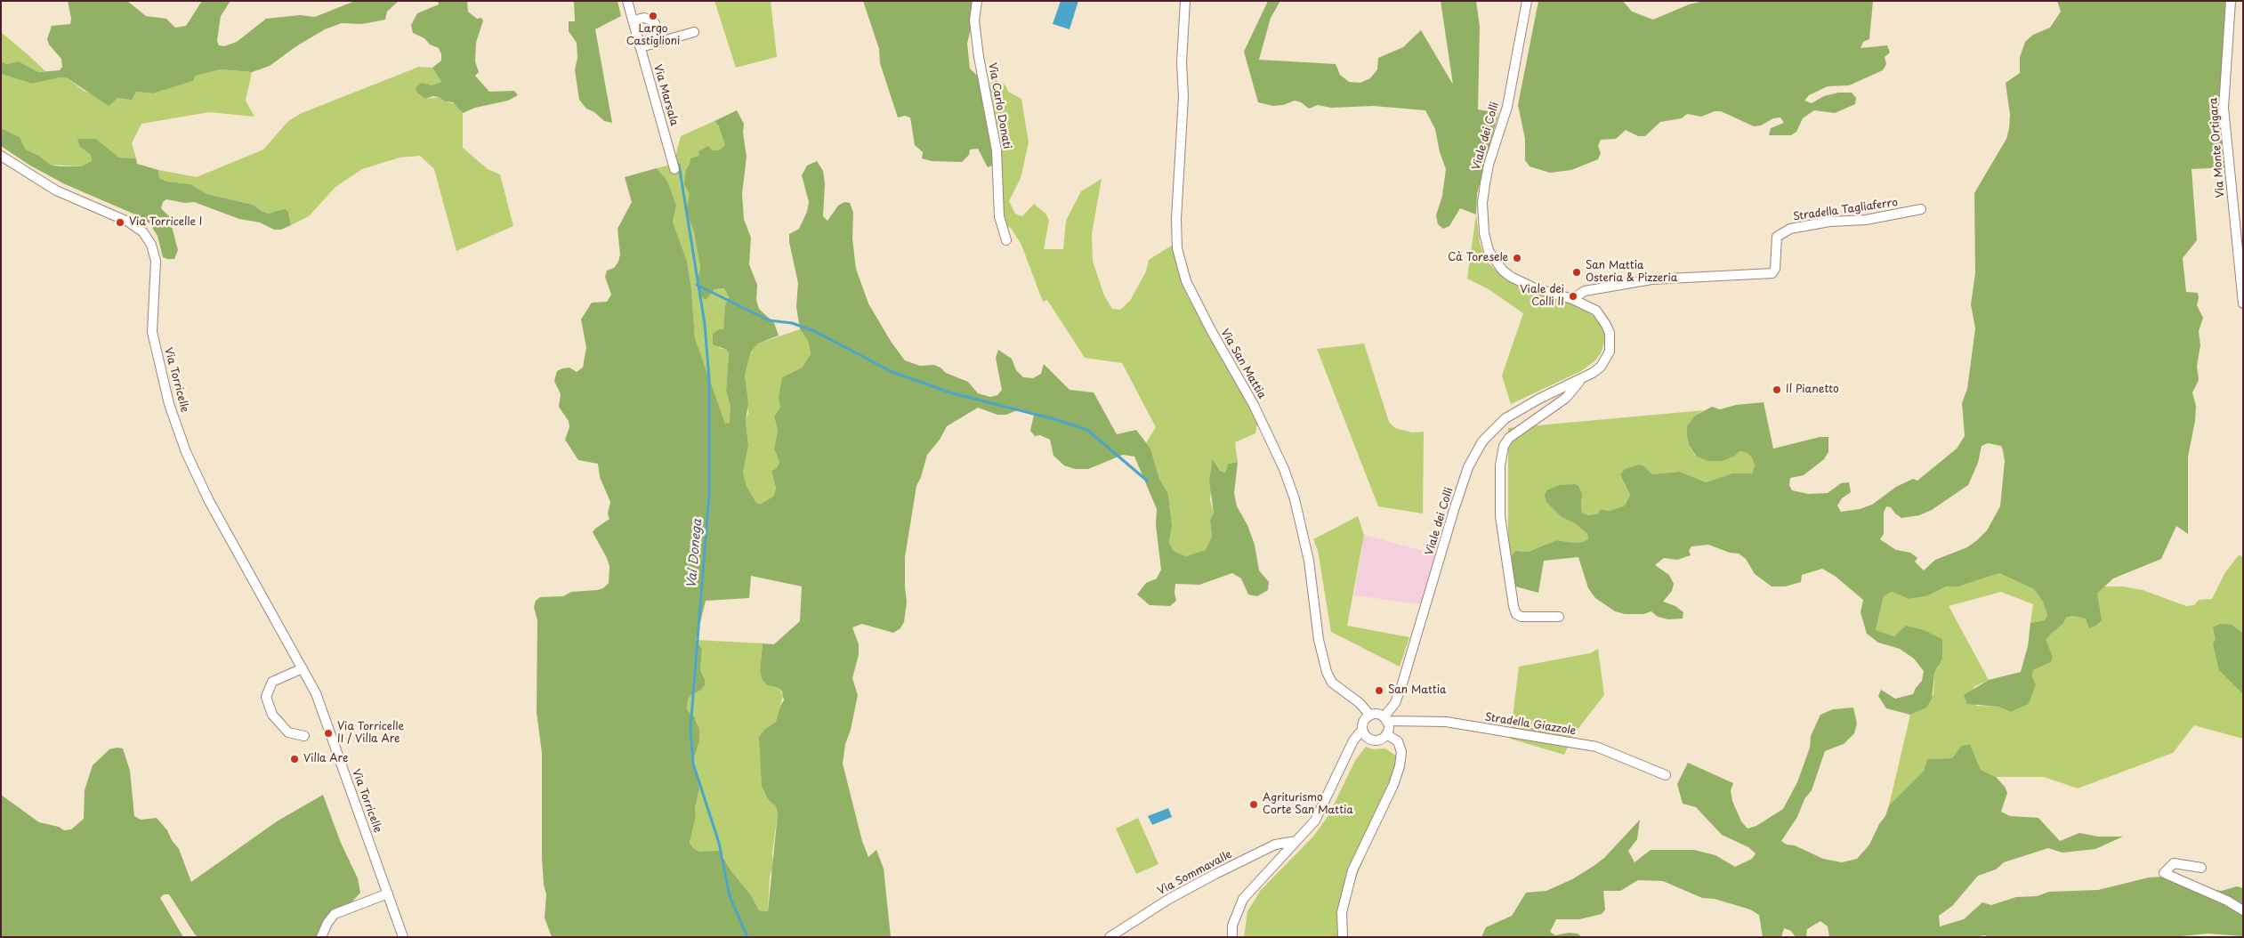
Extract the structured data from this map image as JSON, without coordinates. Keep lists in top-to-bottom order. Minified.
{"streets":{"street":["Via Marsala","Via Carlo Donati","Viale dei Colli","Via Monte Ortigara","Stradella Tagliaferro","Via San Mattia","Via Torricelle","Stradella Giazzole","Via Sommavalle"]},"crossings":[["Viale dei Colli","Stradella Tagliaferro"],["Viale dei Colli","Via San Mattia"],["Viale dei Colli","Stradella Giazzole"],["Via San Mattia","Stradella Giazzole"]],"water":["Val Donega"],"places":["Largo Castiglioni","Via Torricelle I","Cà Toresele","San Mattia Osteria & Pizzeria","Viale dei Colli II","Il Pianetto","San Mattia","Via Torricelle II / Villa Are","Villa Are","Agriturismo Corte San Mattia"]}
